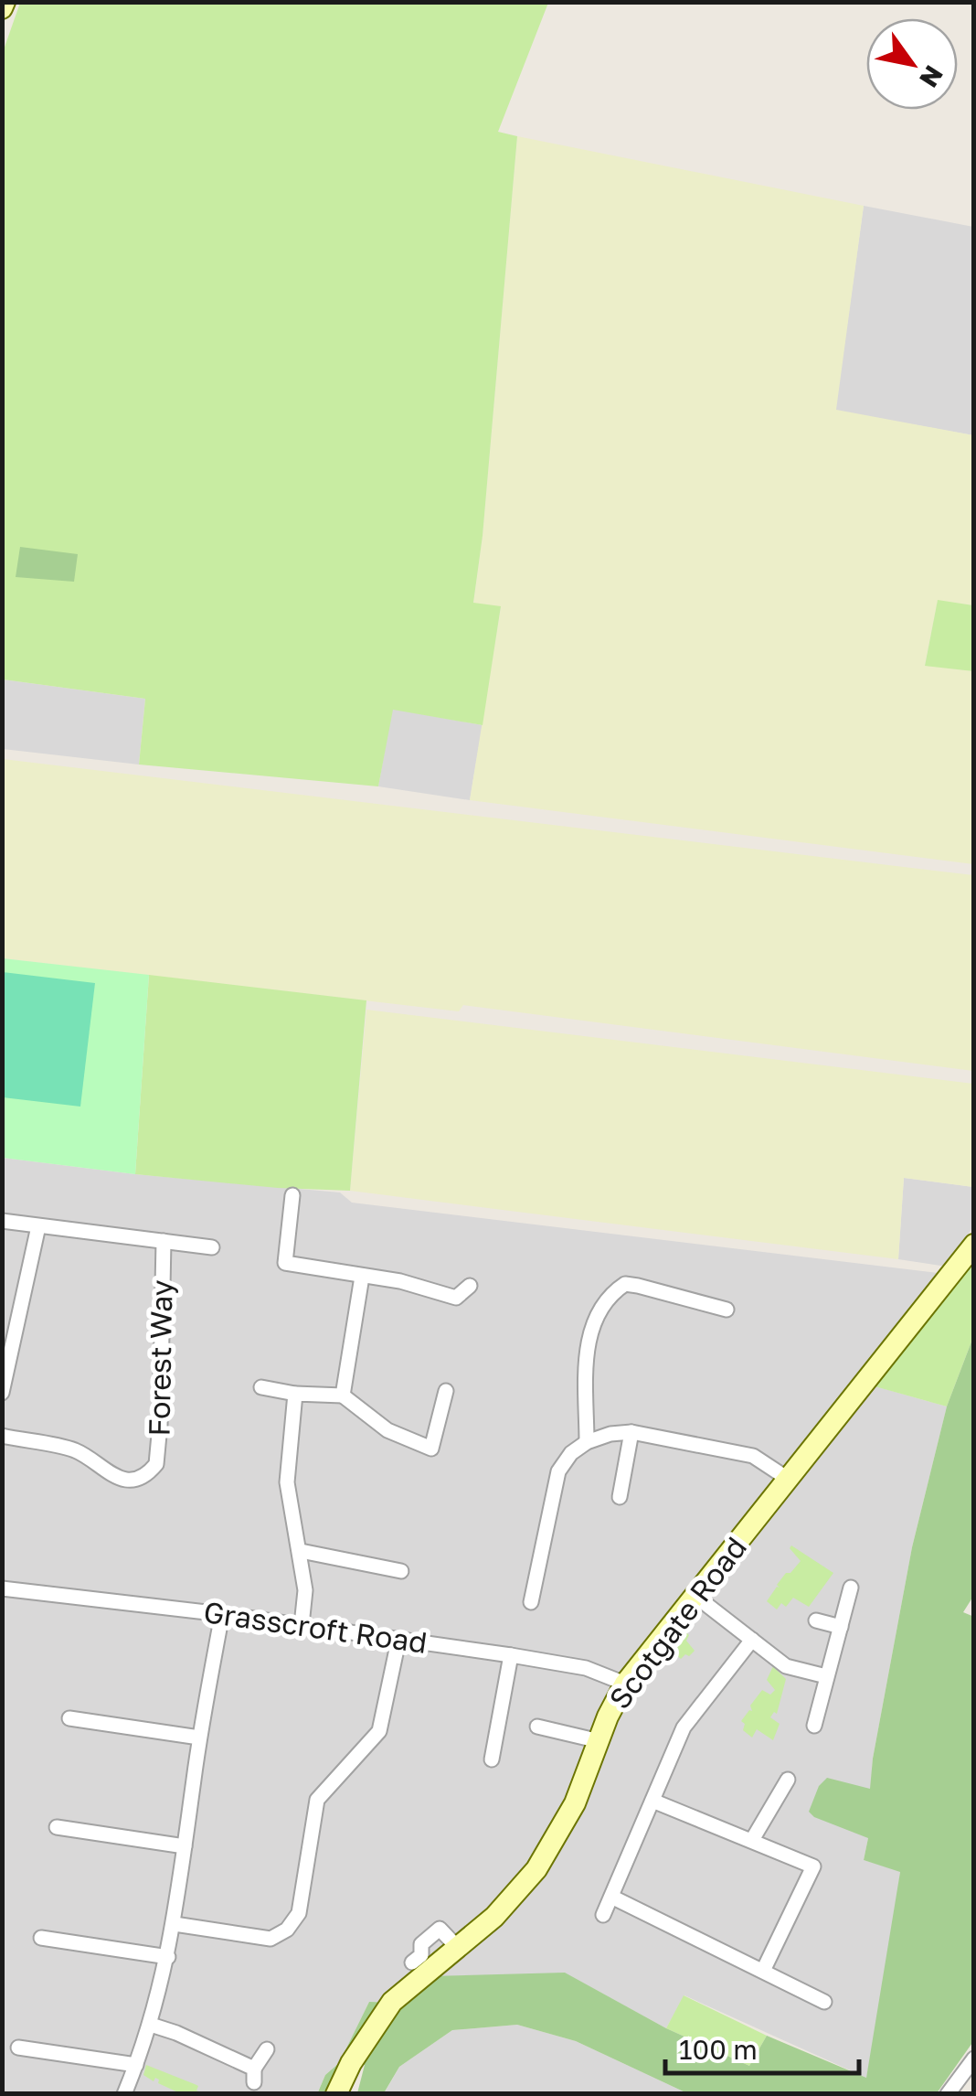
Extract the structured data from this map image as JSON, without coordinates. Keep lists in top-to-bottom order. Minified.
{"streets":{"street":["Forest Way","Scotgate Road","Grasscroft Road"]},"crossings":[["Scotgate Road","Grasscroft Road"]],"scale_bar":"100 m","north":"bottom right"}
